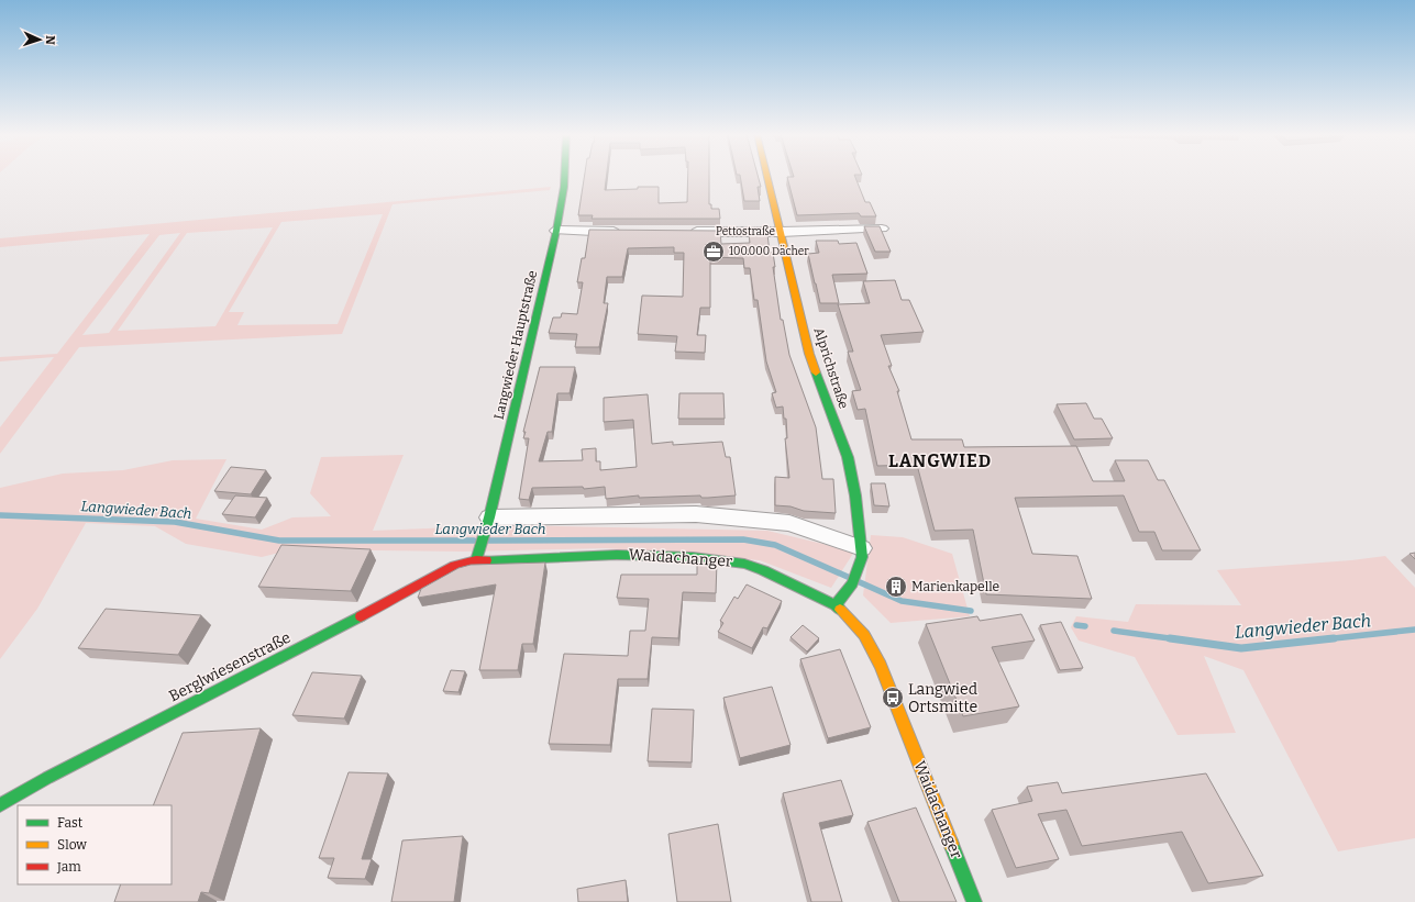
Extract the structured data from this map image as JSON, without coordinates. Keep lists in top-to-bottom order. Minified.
{"streets":{"street":["Pettostraße","Langwieder Hauptstraße","Alprichstraße","Waidachanger","Berglwiesenstraße"]},"crossings":[["Pettostraße","Alprichstraße"],["Langwieder Hauptstraße","Waidachanger"],["Langwieder Hauptstraße","Berglwiesenstraße"],["Waidachanger","Berglwiesenstraße"]],"districts":["LANGWIED"],"water":["Langwieder Bach"],"places":{"office":["100.000 Dächer"],"building":["Marienkapelle"],"bus stop":["Langwied Ortsmitte"]},"legend":["Fast","Slow","Jam"],"north":"right"}
